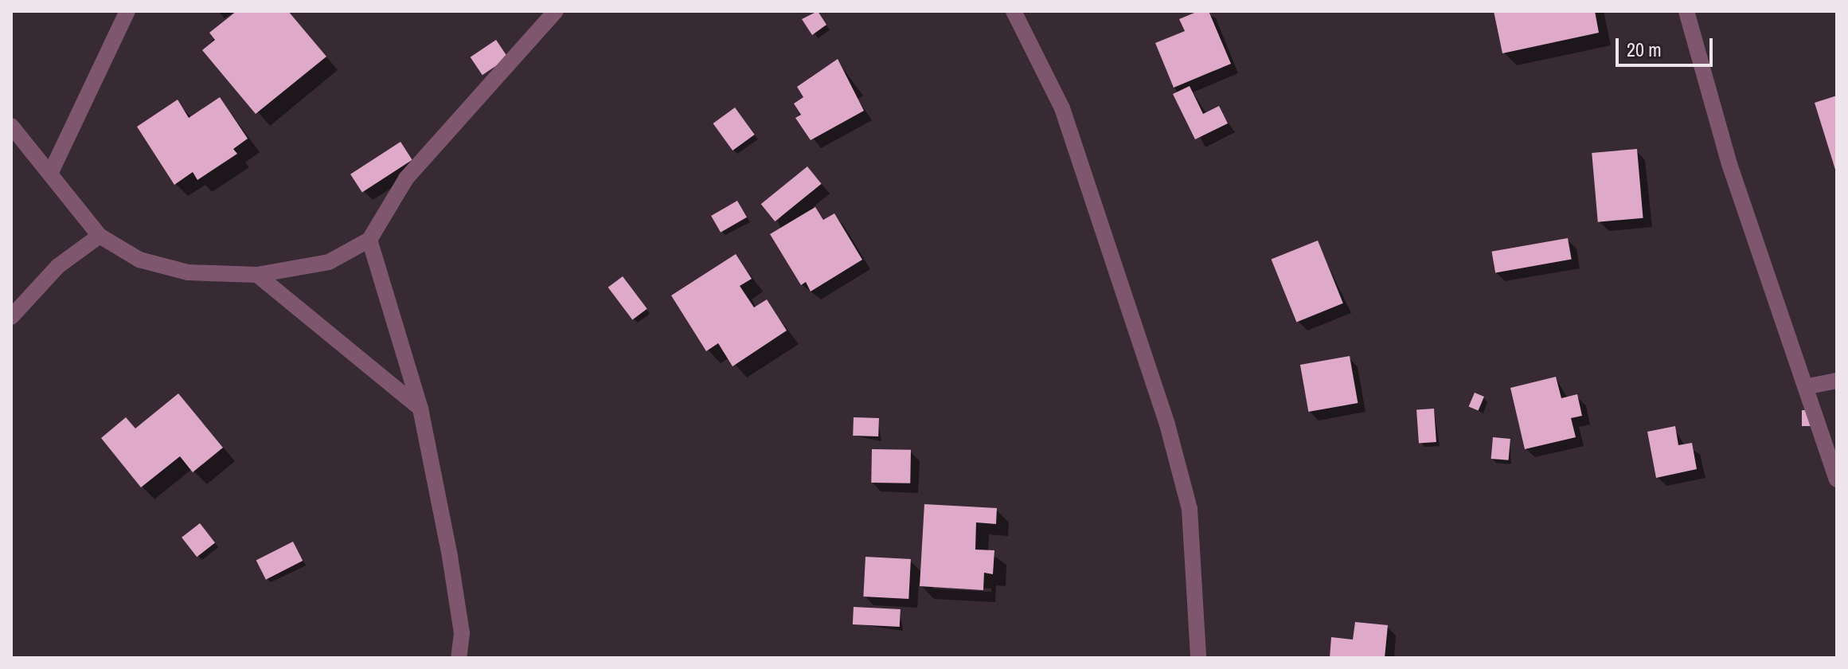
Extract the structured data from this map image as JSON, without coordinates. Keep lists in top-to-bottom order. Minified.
{"scale_bar":"20 m"}
